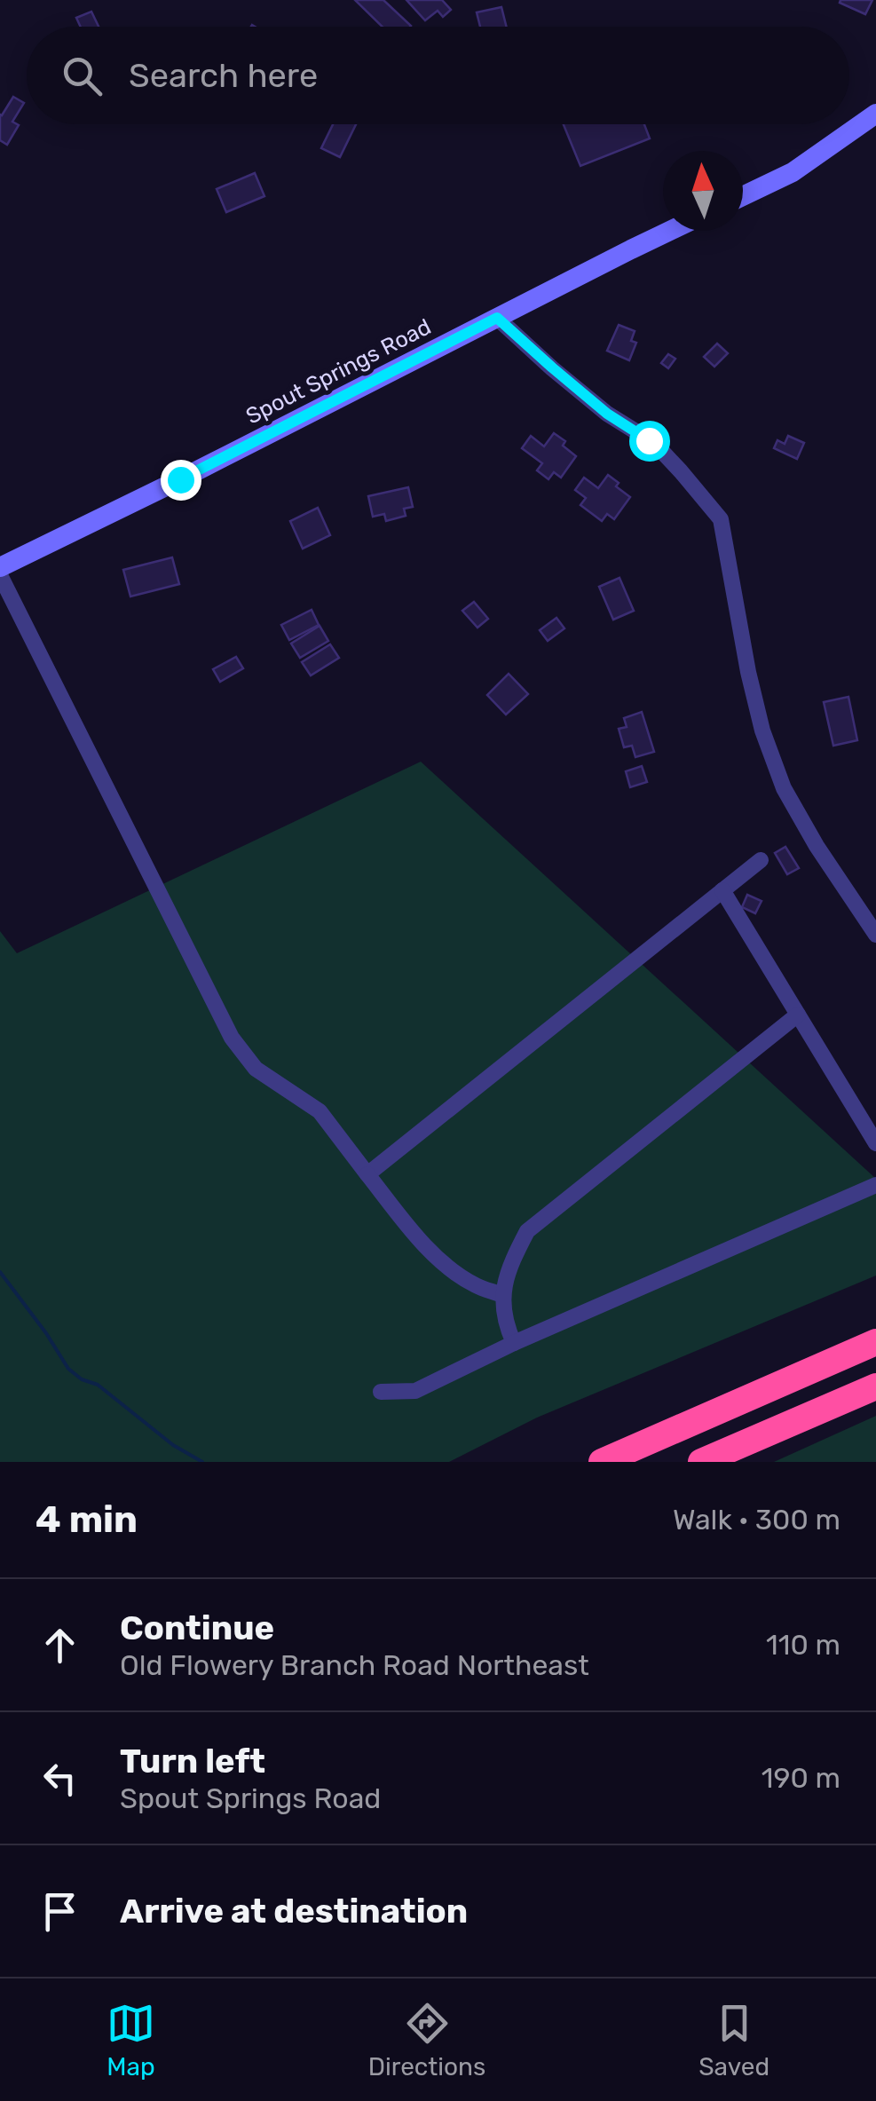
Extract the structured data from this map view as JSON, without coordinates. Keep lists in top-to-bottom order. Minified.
{"streets":{"street":["Spout Springs Road"]},"north":"top","page":{"search":"Search here","heading":["4 min","Walk · 300 m"],"list":[["Continue","Old Flowery Branch Road Northeast","110 m"],["Turn left","Spout Springs Road","190 m"],"Arrive at destination"],"nav":["Map","Directions","Saved"]}}
